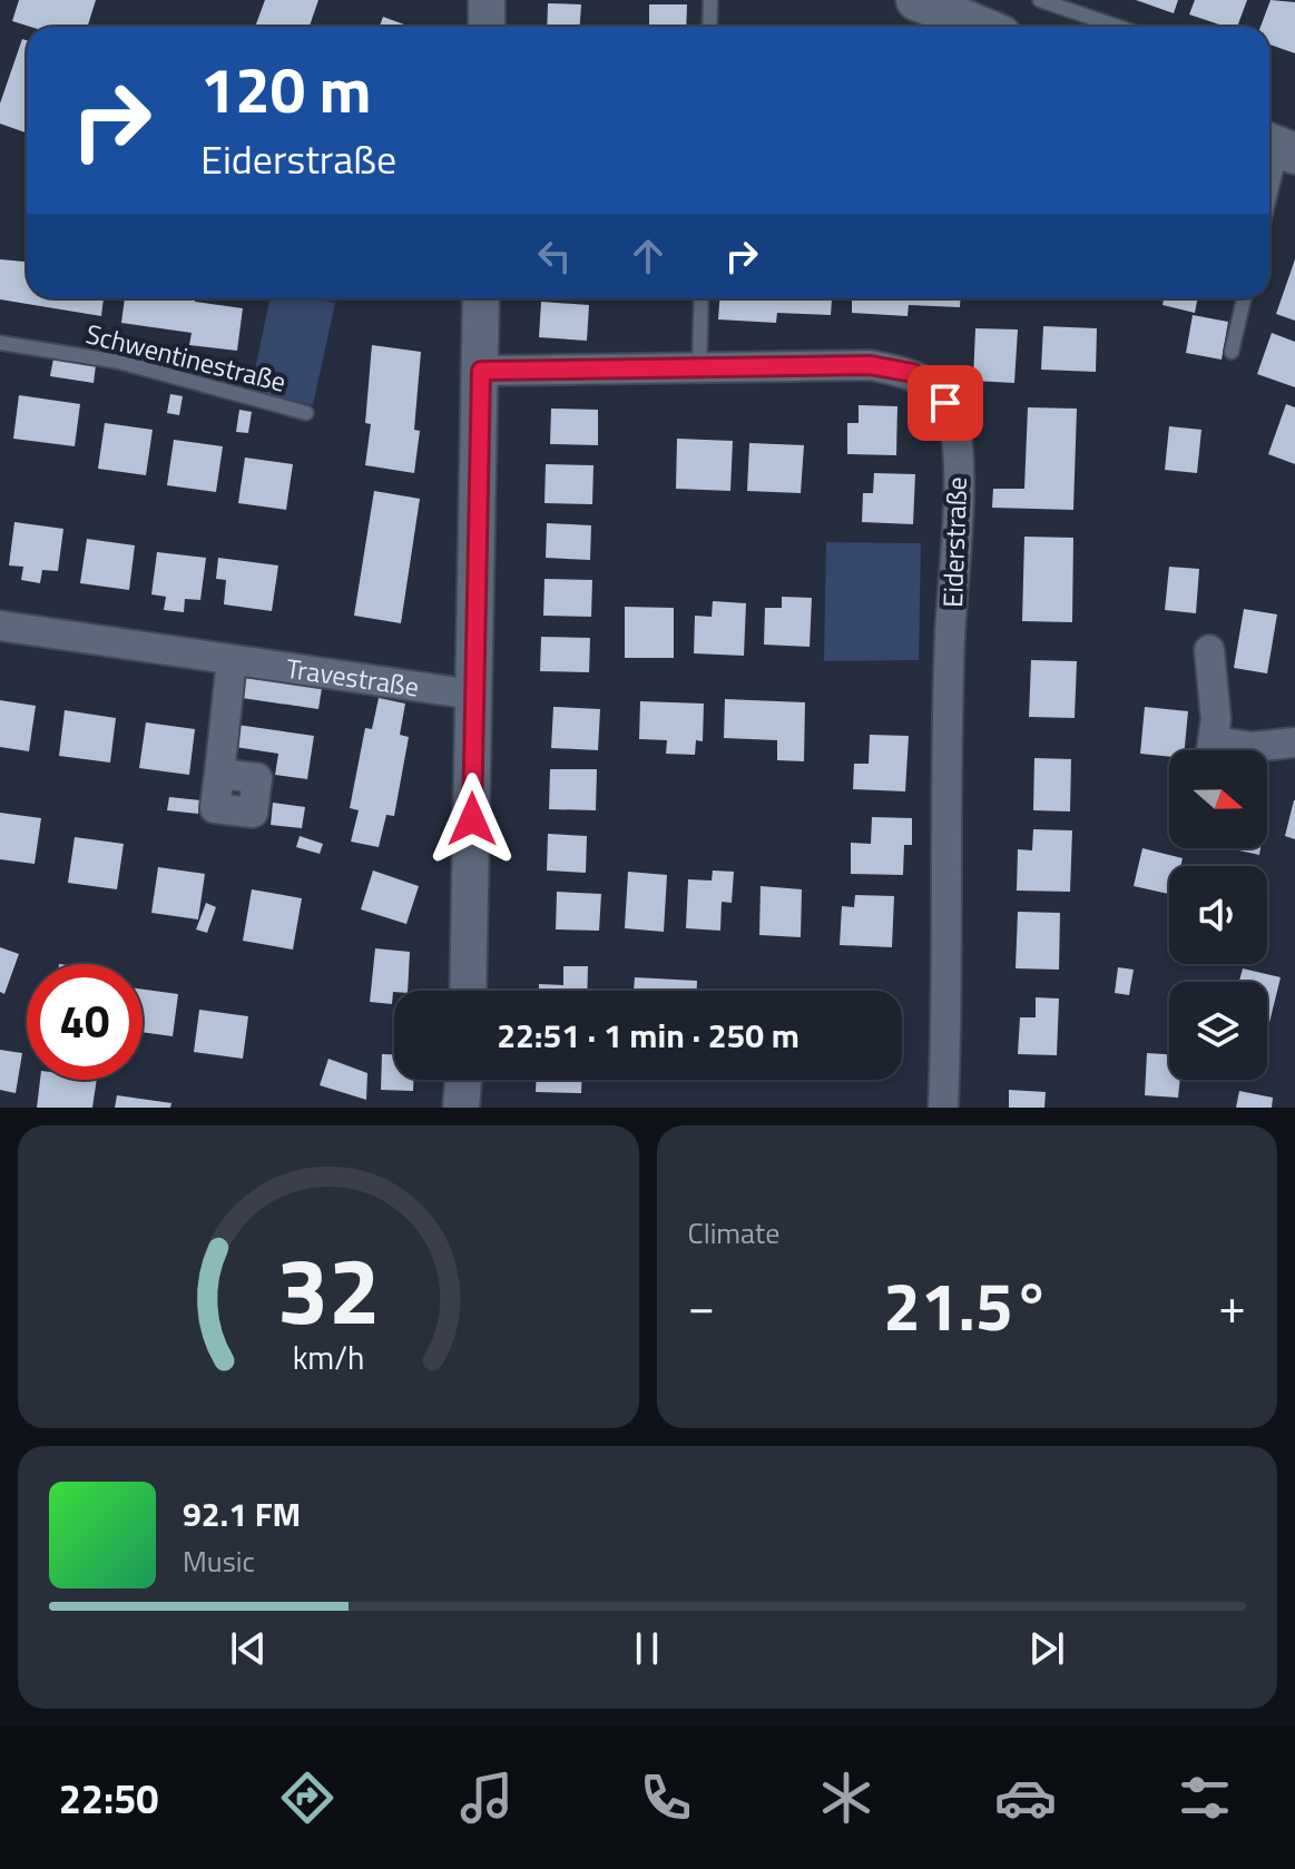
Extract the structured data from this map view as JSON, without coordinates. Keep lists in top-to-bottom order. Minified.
{"streets":{"street":["Eiderstraße","Travestraße"],"lane":["Schwentinestraße"]},"north":"right","page":{"turn":["120 m","Eiderstraße"],"limit":"40","trip":"22:51 · 1 min · 250 m","tile":"Climate","heat":["−","21.5°","+"],"song":["92.1 FM","Music"],"tabs":"22:50","gauge":["32","km/h"]}}
